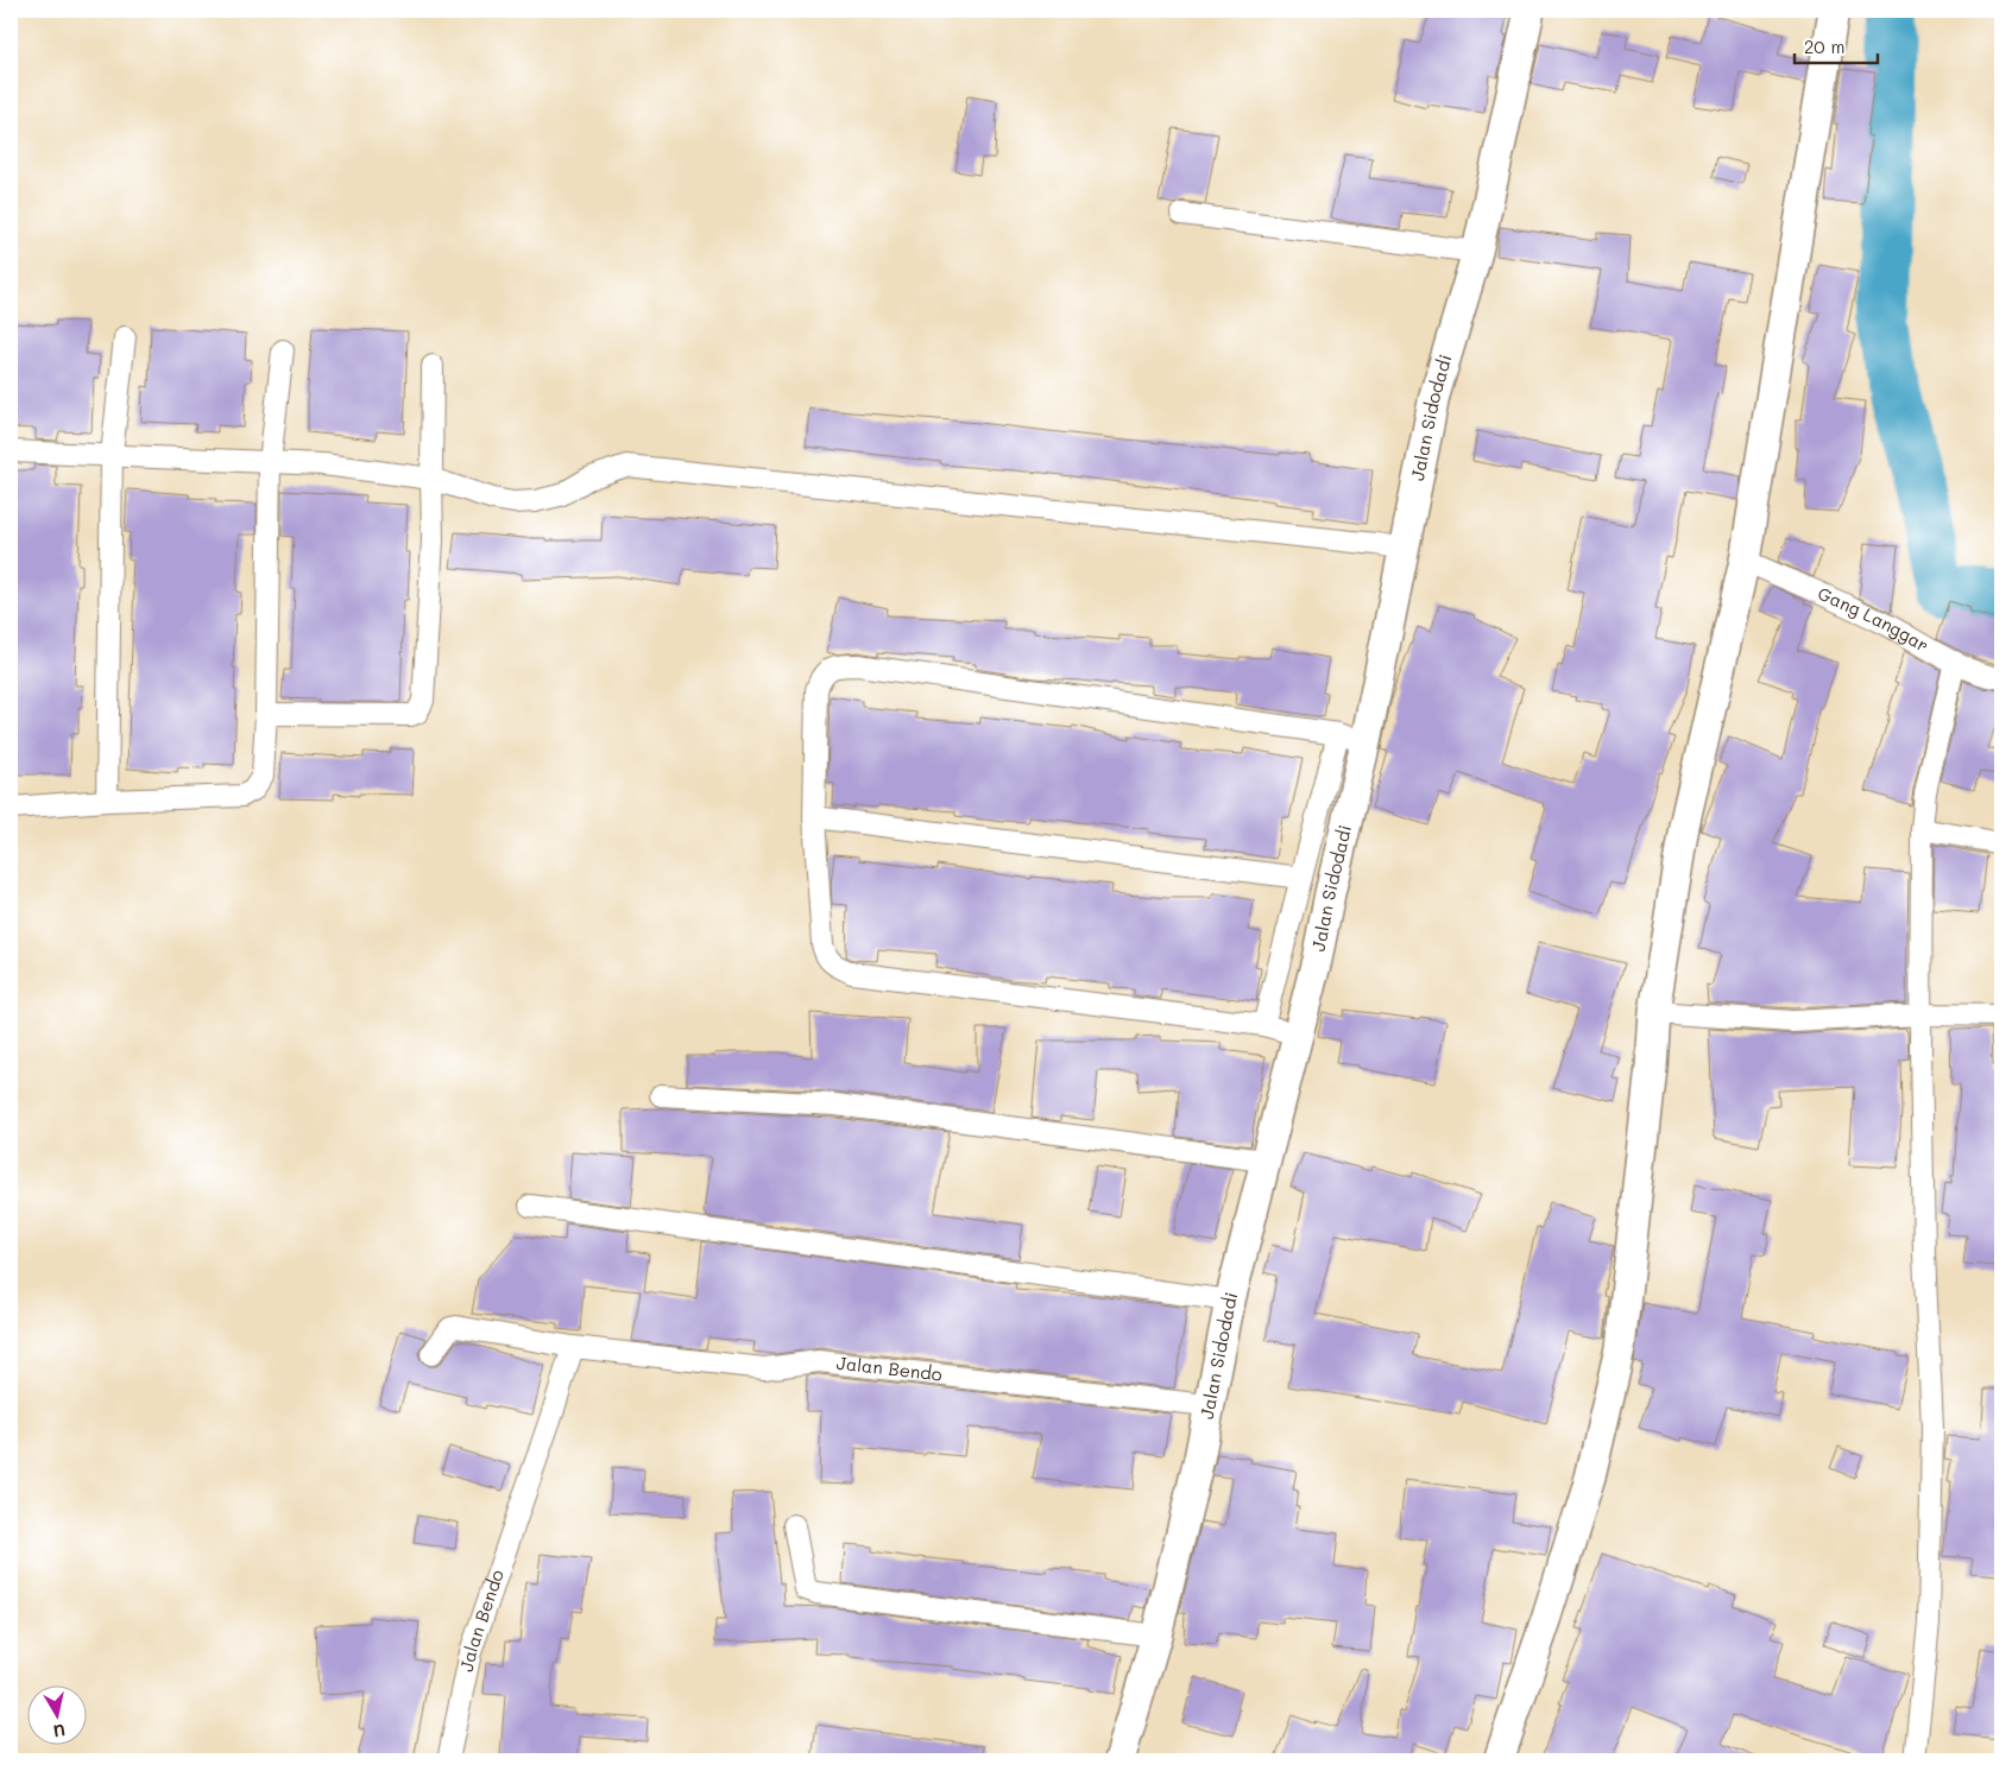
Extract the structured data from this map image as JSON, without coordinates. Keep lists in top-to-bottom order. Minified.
{"streets":{"street":["Jalan Sidodadi","Gang Langgar","Jalan Bendo"]},"crossings":[["Jalan Sidodadi","Jalan Bendo"]],"scale_bar":"20 m","north":"bottom"}
